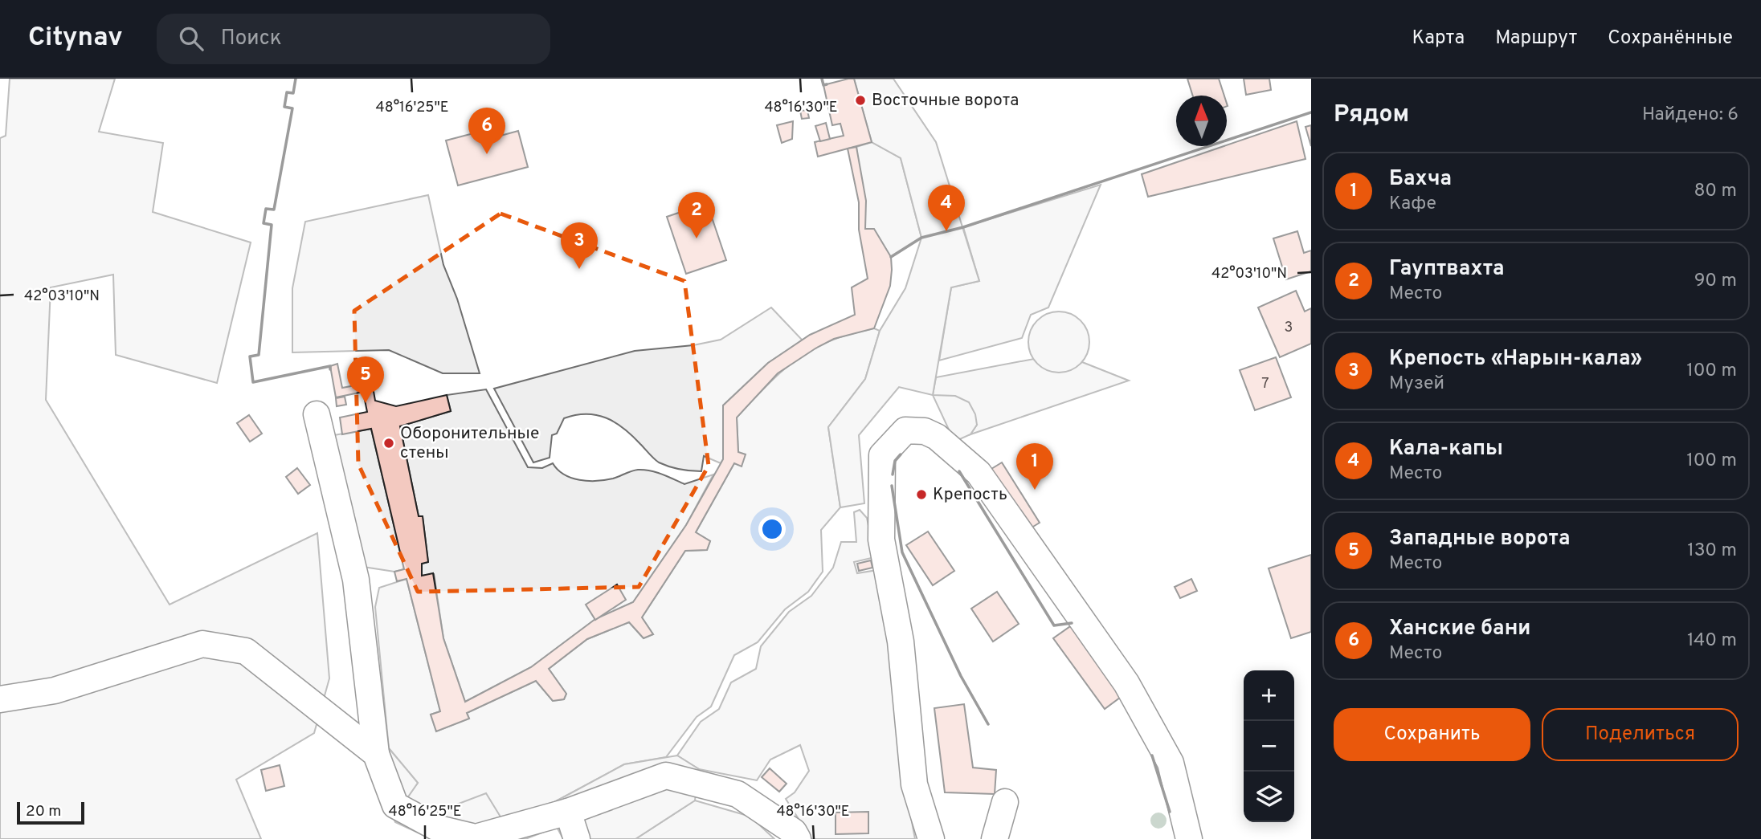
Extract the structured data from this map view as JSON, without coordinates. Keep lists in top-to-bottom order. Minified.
{"places":["Восточные ворота","Оборонительные стены","Крепость"],"house_numbers":["3","7"],"scale_bar":"20 m","north":"top","page":{"header":"Citynav","search":"Поиск","nav":["Карта","Маршрут","Сохранённые"],"heading":["Рядом","Найдено: 6"],"pins":["6","4","2","3","5","1"],"list":[{"mark":"1","name":"Бахча","note":"Кафе","value":"80 m"},{"mark":"2","name":"Гауптвахта","note":"Место","value":"90 m"},{"mark":"3","name":"Крепость «Нарын-кала»","note":"Музей","value":"100 m"},{"mark":"4","name":"Кала-капы","note":"Место","value":"100 m"},{"mark":"5","name":"Западные ворота","note":"Место","value":"130 m"},{"mark":"6","name":"Ханские бани","note":"Место","value":"140 m"}],"map_buttons":["+","−"],"buttons":["Сохранить","Поделиться"],"scale":"20 m"},"coordinates":["48°16'25\"E","48°16'30\"E","42°03'10\"N"]}
